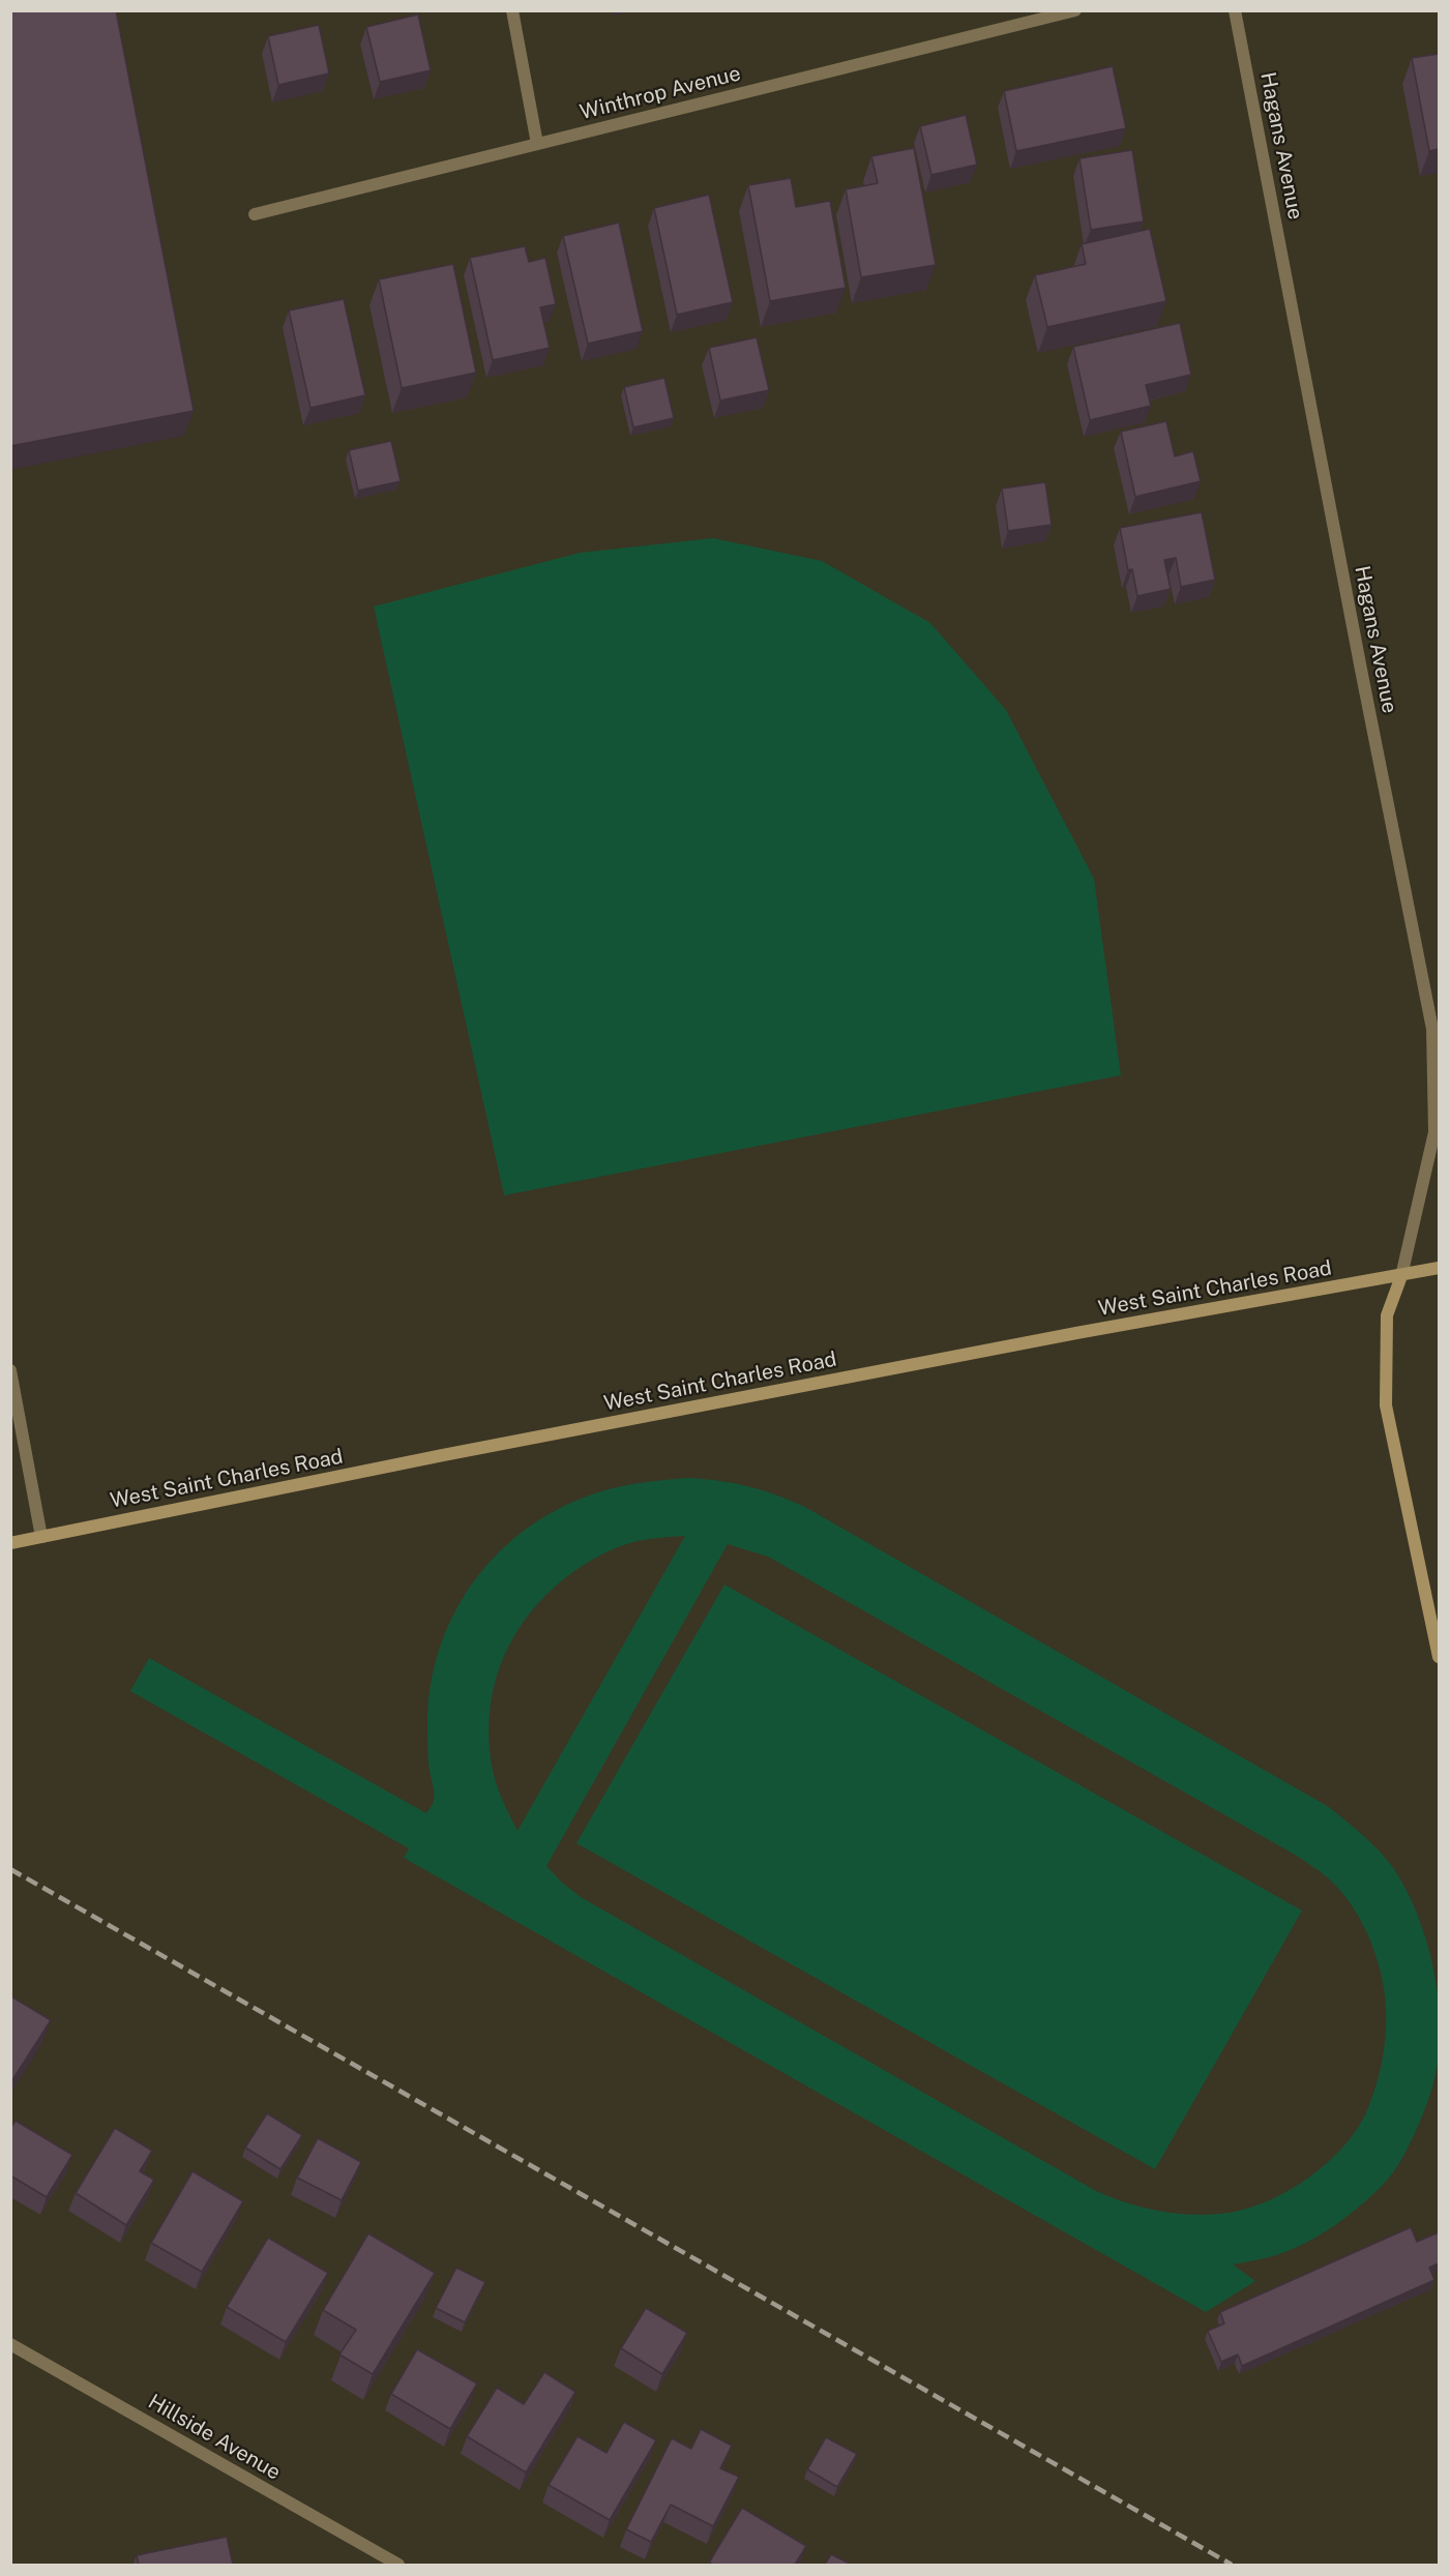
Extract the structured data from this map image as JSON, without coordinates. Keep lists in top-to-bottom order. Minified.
{"streets":{"main road":["West Saint Charles Road"],"street":["Winthrop Avenue","Hagans Avenue","Hillside Avenue"]},"crossings":[["Hagans Avenue","West Saint Charles Road"]]}
